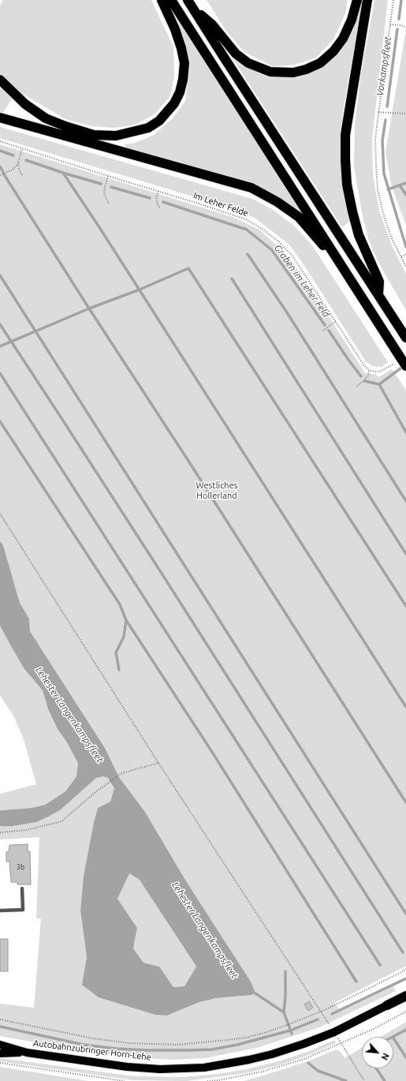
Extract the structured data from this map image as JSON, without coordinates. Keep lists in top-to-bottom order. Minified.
{"streets":{"highway":["Autobahnzubringer Horn-Lehe"],"path":["Im Leher Felde"]},"water":["Vorkampsfleet","Graben im Leher Feld","Lehester Langenkampsfleet"],"parks":["Westliches Hollerland"],"house_numbers":["3b"],"north":"bottom right"}
